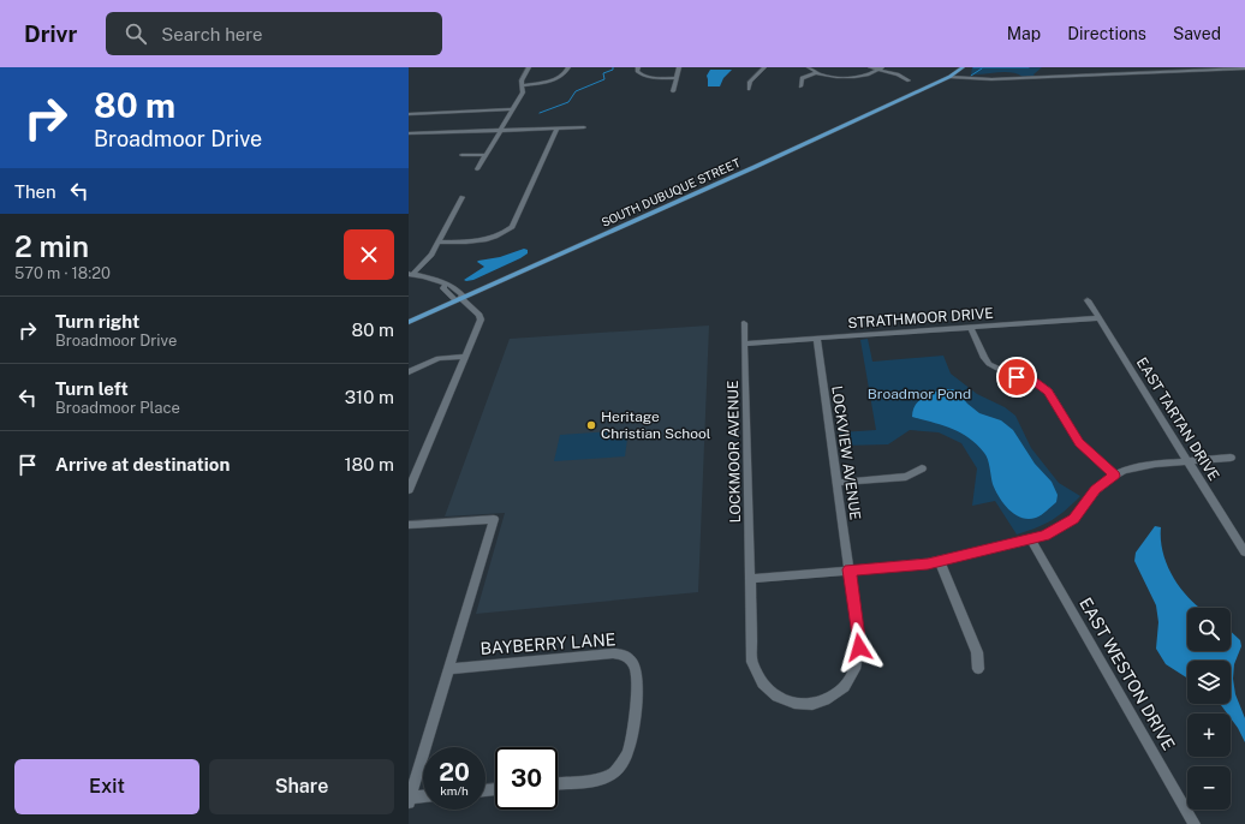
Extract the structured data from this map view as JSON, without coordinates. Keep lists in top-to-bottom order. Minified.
{"streets":{"main road":["SOUTH DUBUQUE STREET"],"street":["STRATHMOOR DRIVE","EAST TARTAN DRIVE","LOCKMOOR AVENUE","LOCKVIEW AVENUE","BAYBERRY LANE","EAST WESTON DRIVE"]},"crossings":[["STRATHMOOR DRIVE","EAST TARTAN DRIVE"],["STRATHMOOR DRIVE","LOCKMOOR AVENUE"],["STRATHMOOR DRIVE","LOCKVIEW AVENUE"],["LOCKMOOR AVENUE","LOCKVIEW AVENUE"]],"parks":["Broadmor Pond"],"places":["Heritage Christian School"],"page":{"header":"Drivr","search":"Search here","nav":["Map","Directions","Saved"],"turn":["80 m","Broadmoor Drive"],"then":"Then","heading":["2 min","570 m · 18:20"],"list":[{"name":"Turn right","note":"Broadmoor Drive","value":"80 m"},{"name":"Turn left","note":"Broadmoor Place","value":"310 m"},{"name":"Arrive at destination","value":"180 m"}],"map_buttons":["+","−"],"speed":"20 km/h","limit":"30","buttons":["Exit","Share"]}}
